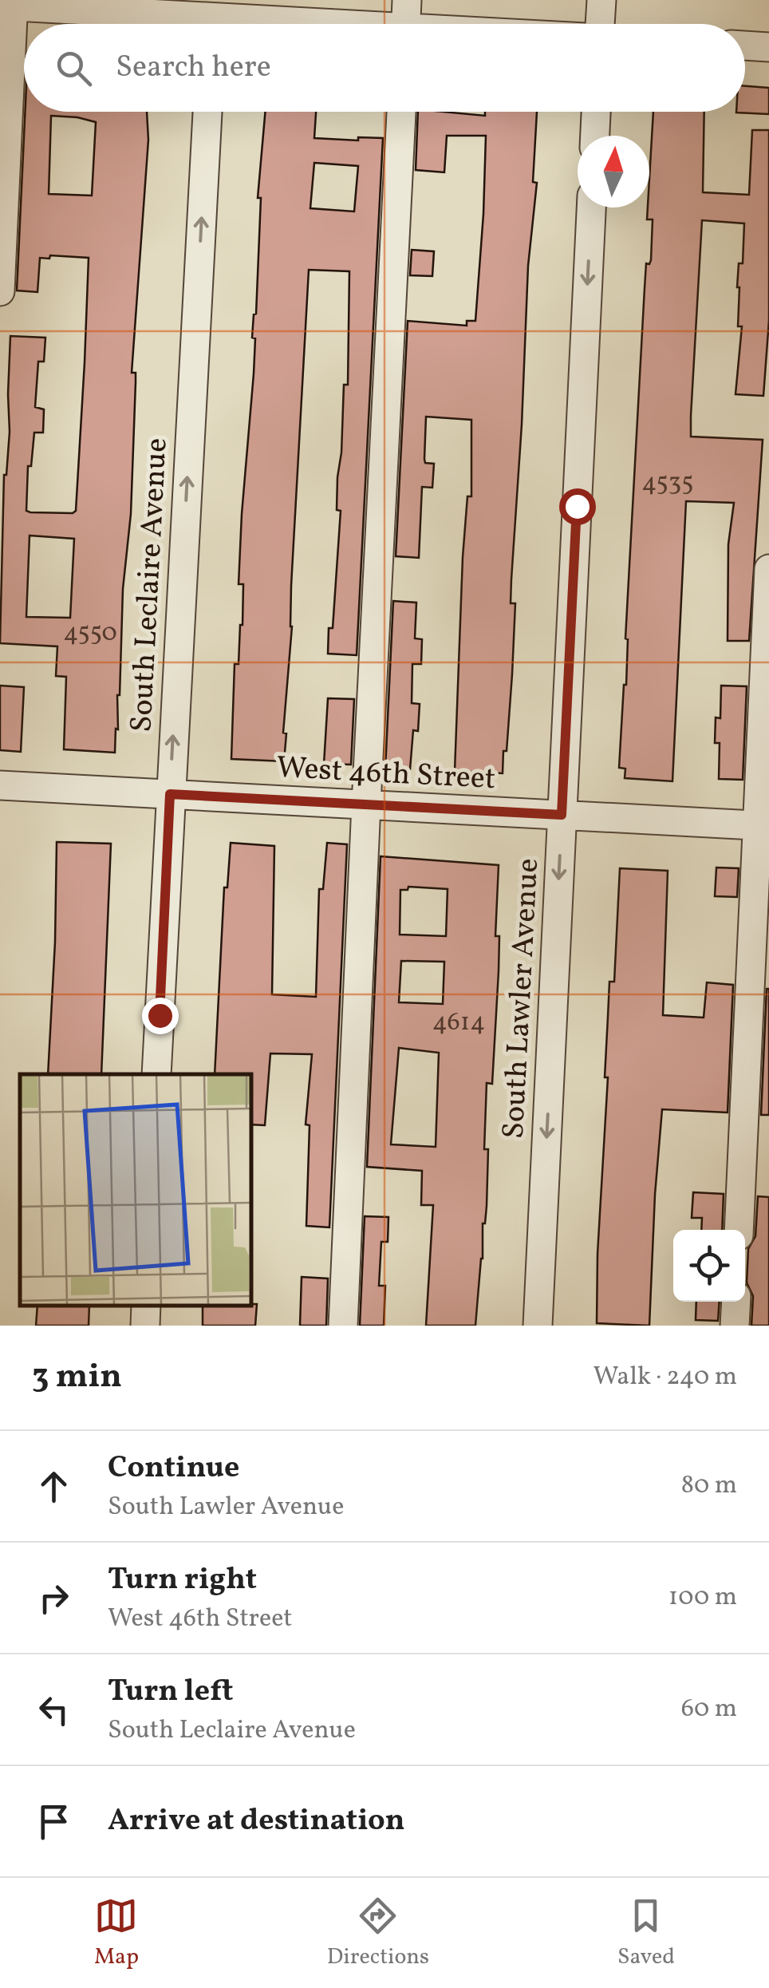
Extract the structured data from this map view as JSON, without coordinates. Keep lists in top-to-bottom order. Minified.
{"streets":{"street":["South Leclaire Avenue","West 46th Street","South Lawler Avenue"]},"crossings":[["South Leclaire Avenue","West 46th Street"],["West 46th Street","South Lawler Avenue"]],"house_numbers":["4535","4550","4614"],"north":"top","page":{"search":"Search here","heading":["3 min","Walk · 240 m"],"list":[["Continue","South Lawler Avenue","80 m"],["Turn right","West 46th Street","100 m"],["Turn left","South Leclaire Avenue","60 m"],"Arrive at destination"],"nav":["Map","Directions","Saved"]}}
